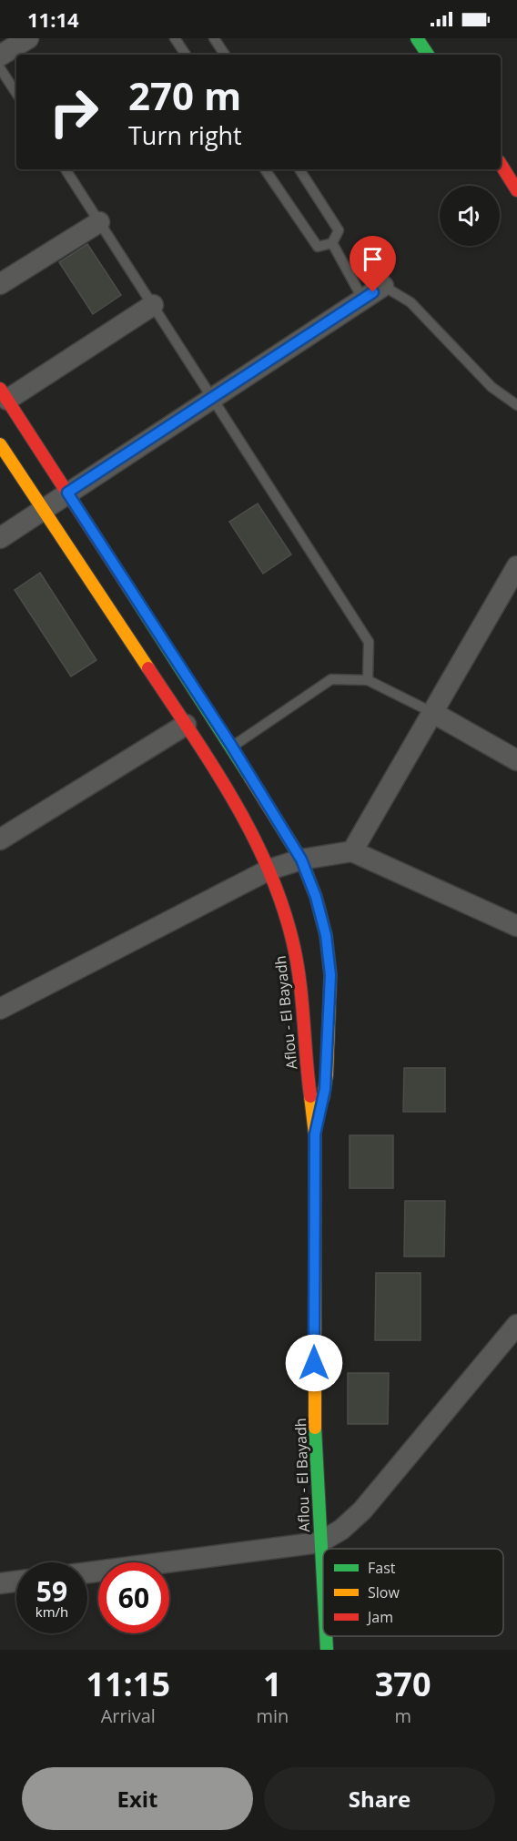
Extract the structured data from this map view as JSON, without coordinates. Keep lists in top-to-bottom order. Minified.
{"streets":{"main road":["Aflou - El Bayadh"]},"legend":["Fast","Slow","Jam"],"page":{"status":"11:14","turn":["270 m","Turn right"],"speed":"59 km/h","limit":"60","eta":["11:15","Arrival","1","min","370","m"],"buttons":["Exit","Share"]}}
